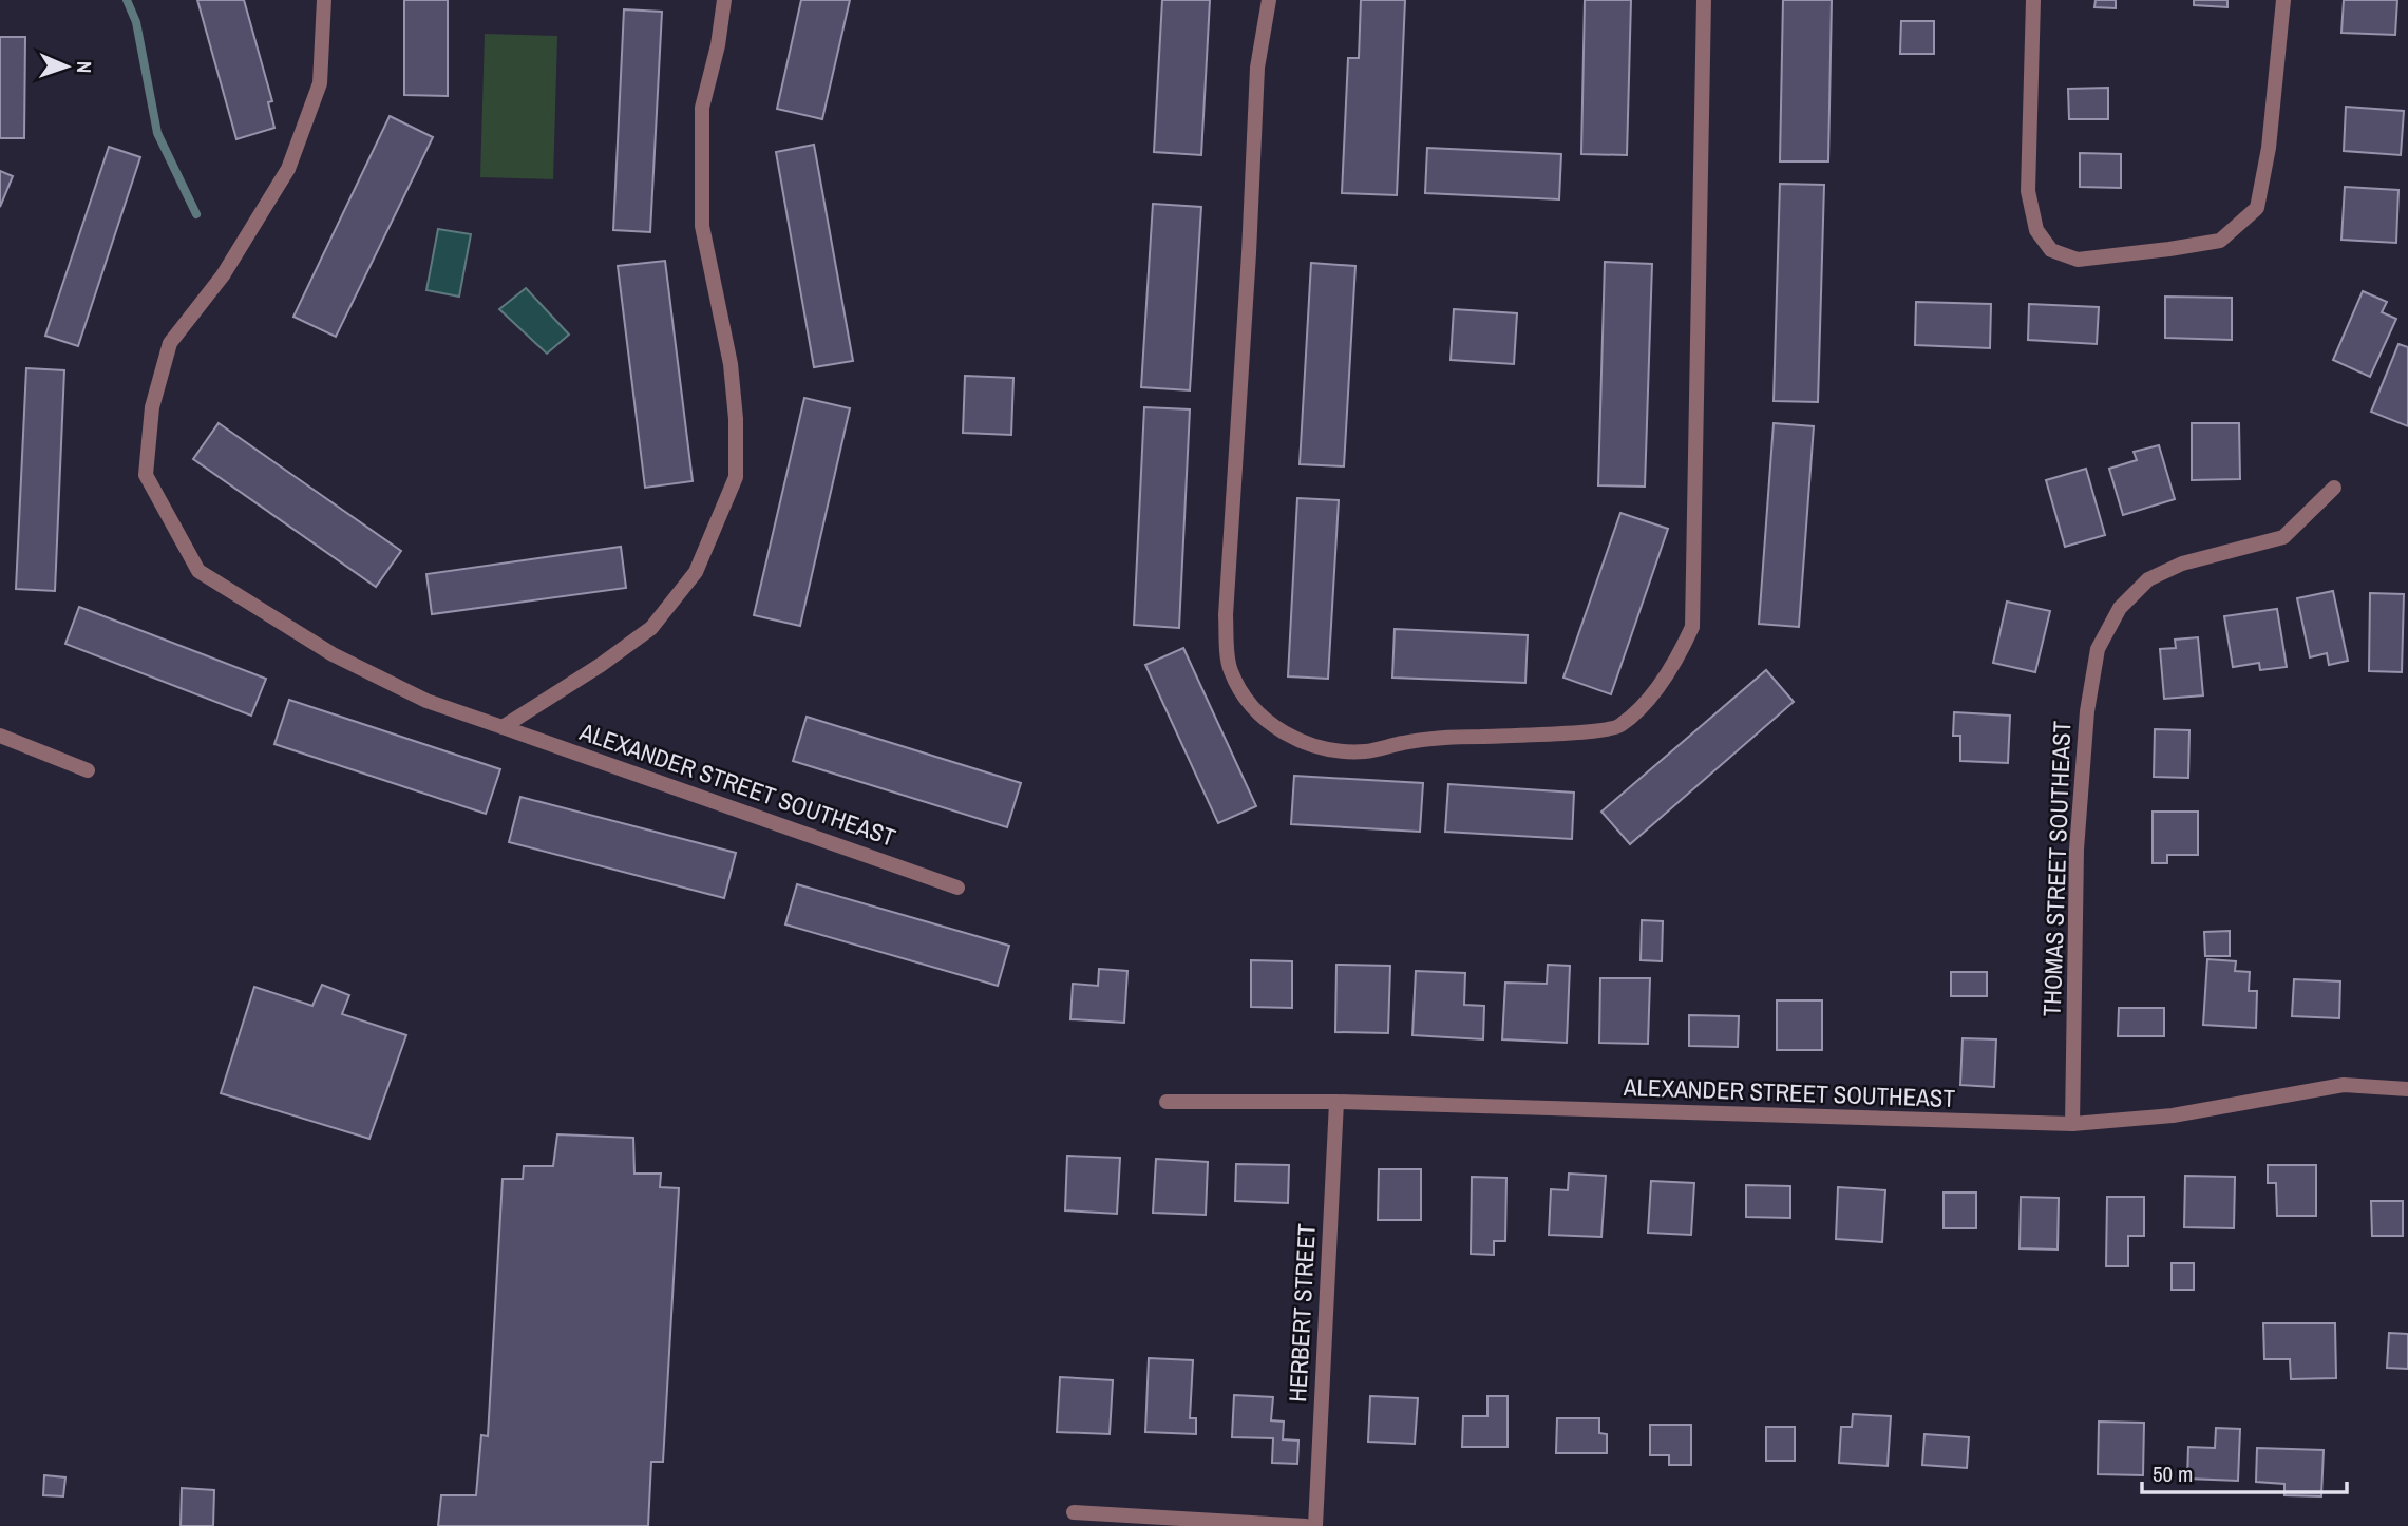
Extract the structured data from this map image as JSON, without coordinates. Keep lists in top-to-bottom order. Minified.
{"streets":{"street":["ALEXANDER STREET SOUTHEAST","THOMAS STREET SOUTHEAST","HERBERT STREET"]},"crossings":[["ALEXANDER STREET SOUTHEAST","THOMAS STREET SOUTHEAST"],["ALEXANDER STREET SOUTHEAST","HERBERT STREET"]],"scale_bar":"50 m","north":"right"}
